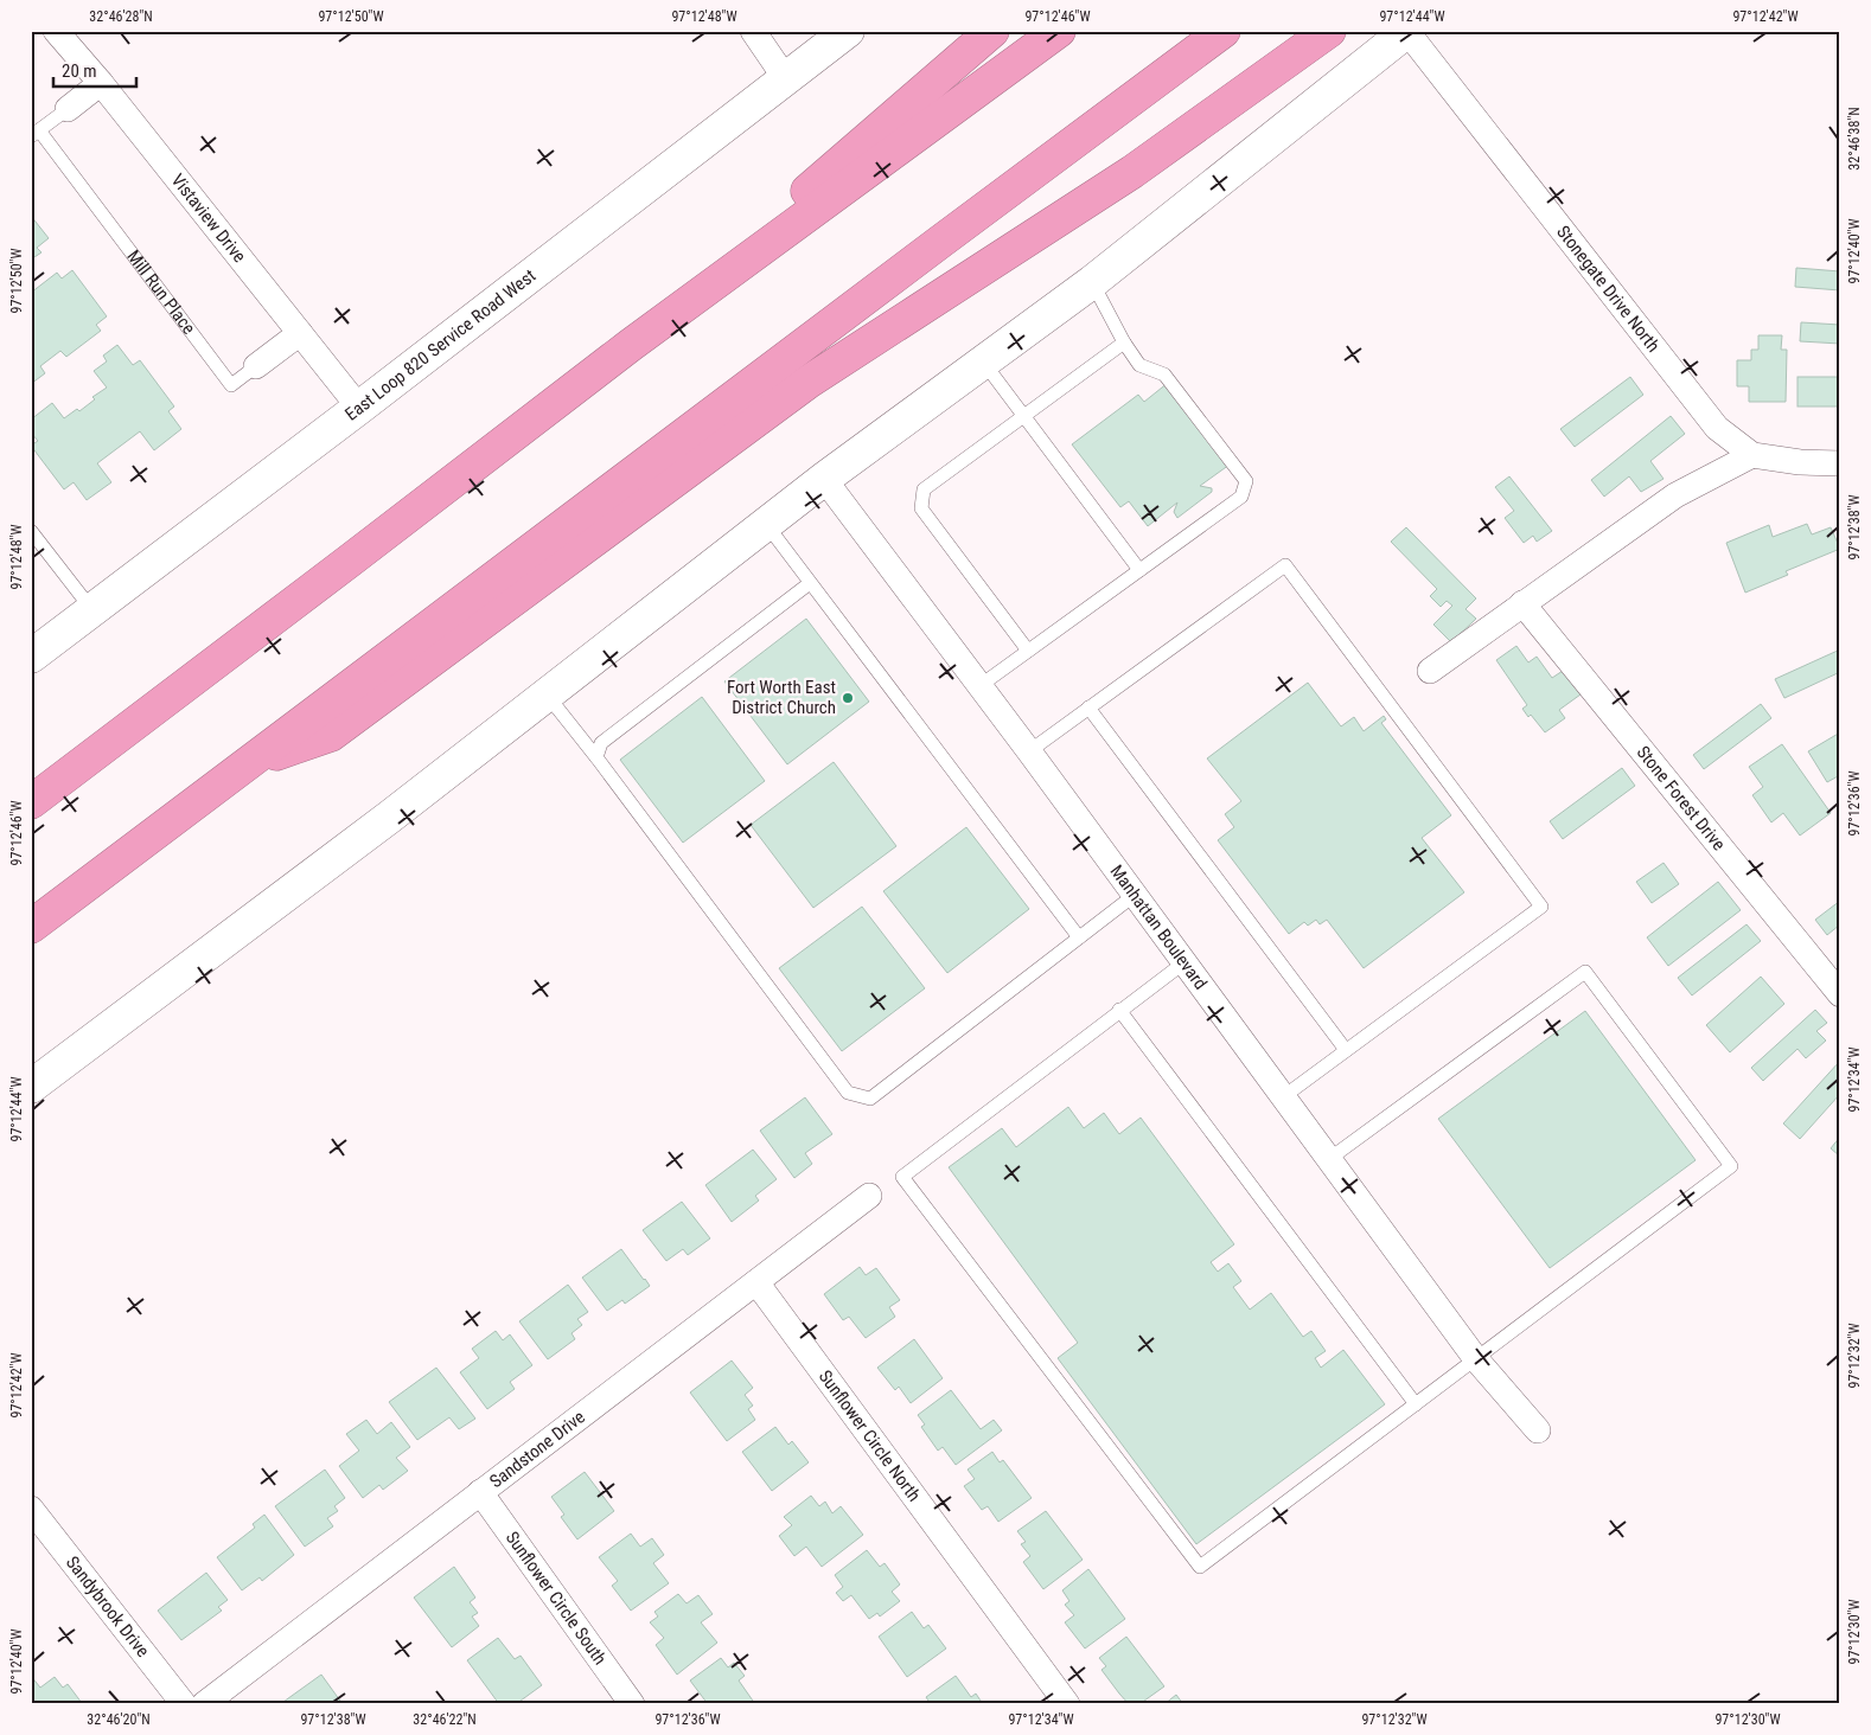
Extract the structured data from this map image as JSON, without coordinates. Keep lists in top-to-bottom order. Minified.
{"streets":{"main road":["East Loop 820 Service Road West"],"street":["Vistaview Drive","Stonegate Drive North","Mill Run Place","Stone Forest Drive","Manhattan Boulevard","Sunflower Circle North","Sandstone Drive","Sunflower Circle South","Sandybrook Drive"]},"crossings":[["Vistaview Drive","Mill Run Place"],["Vistaview Drive","East Loop 820 Service Road West"],["Sunflower Circle North","Sandstone Drive"],["Sandstone Drive","Sunflower Circle South"]],"places":["Fort Worth East District Church"],"scale_bar":"20 m","coordinates":["32°46'28\"N","97°12'50\"W","97°12'48\"W","97°12'46\"W","97°12'44\"W","97°12'42\"W","32°46'38\"N","97°12'40\"W","97°12'38\"W","97°12'36\"W","97°12'34\"W","97°12'32\"W","97°12'30\"W","32°46'20\"N","32°46'22\"N"]}
